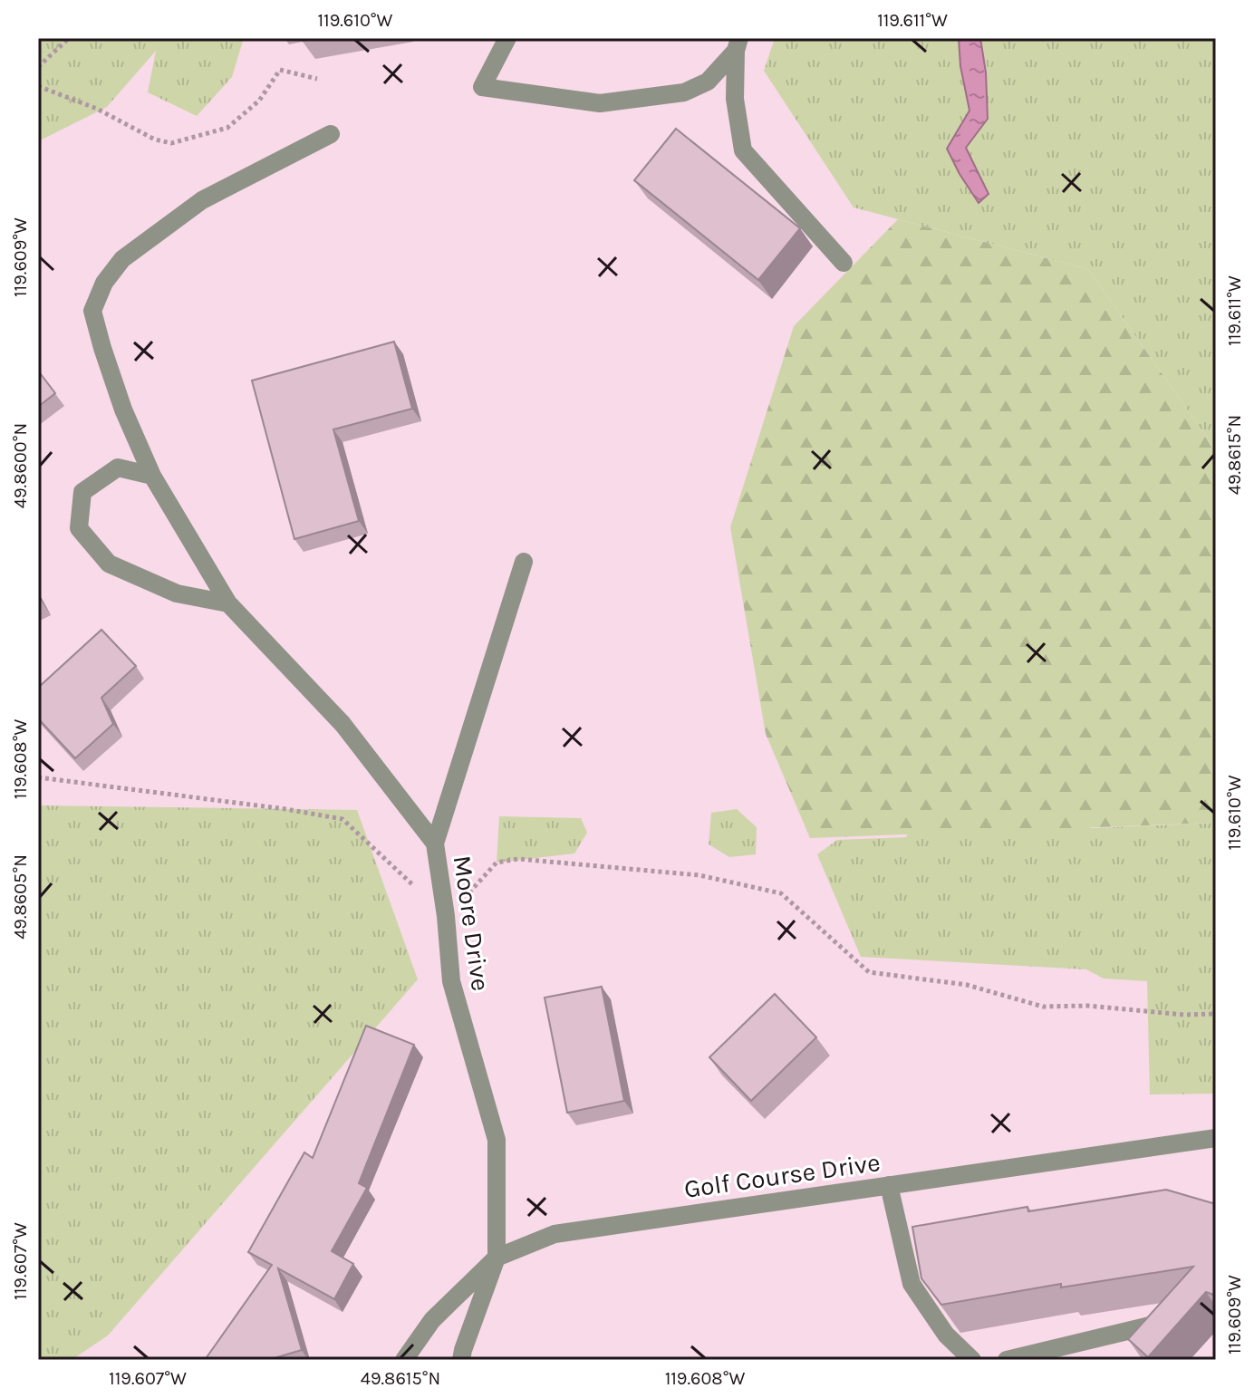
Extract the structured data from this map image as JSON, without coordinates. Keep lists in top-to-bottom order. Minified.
{"streets":{"street":["Moore Drive","Golf Course Drive"]},"crossings":[["Moore Drive","Golf Course Drive"]],"coordinates":["119.610°W","119.611°W","119.609°W","49.8615°N","49.8600°N","119.608°W","49.8605°N","119.607°W"]}
